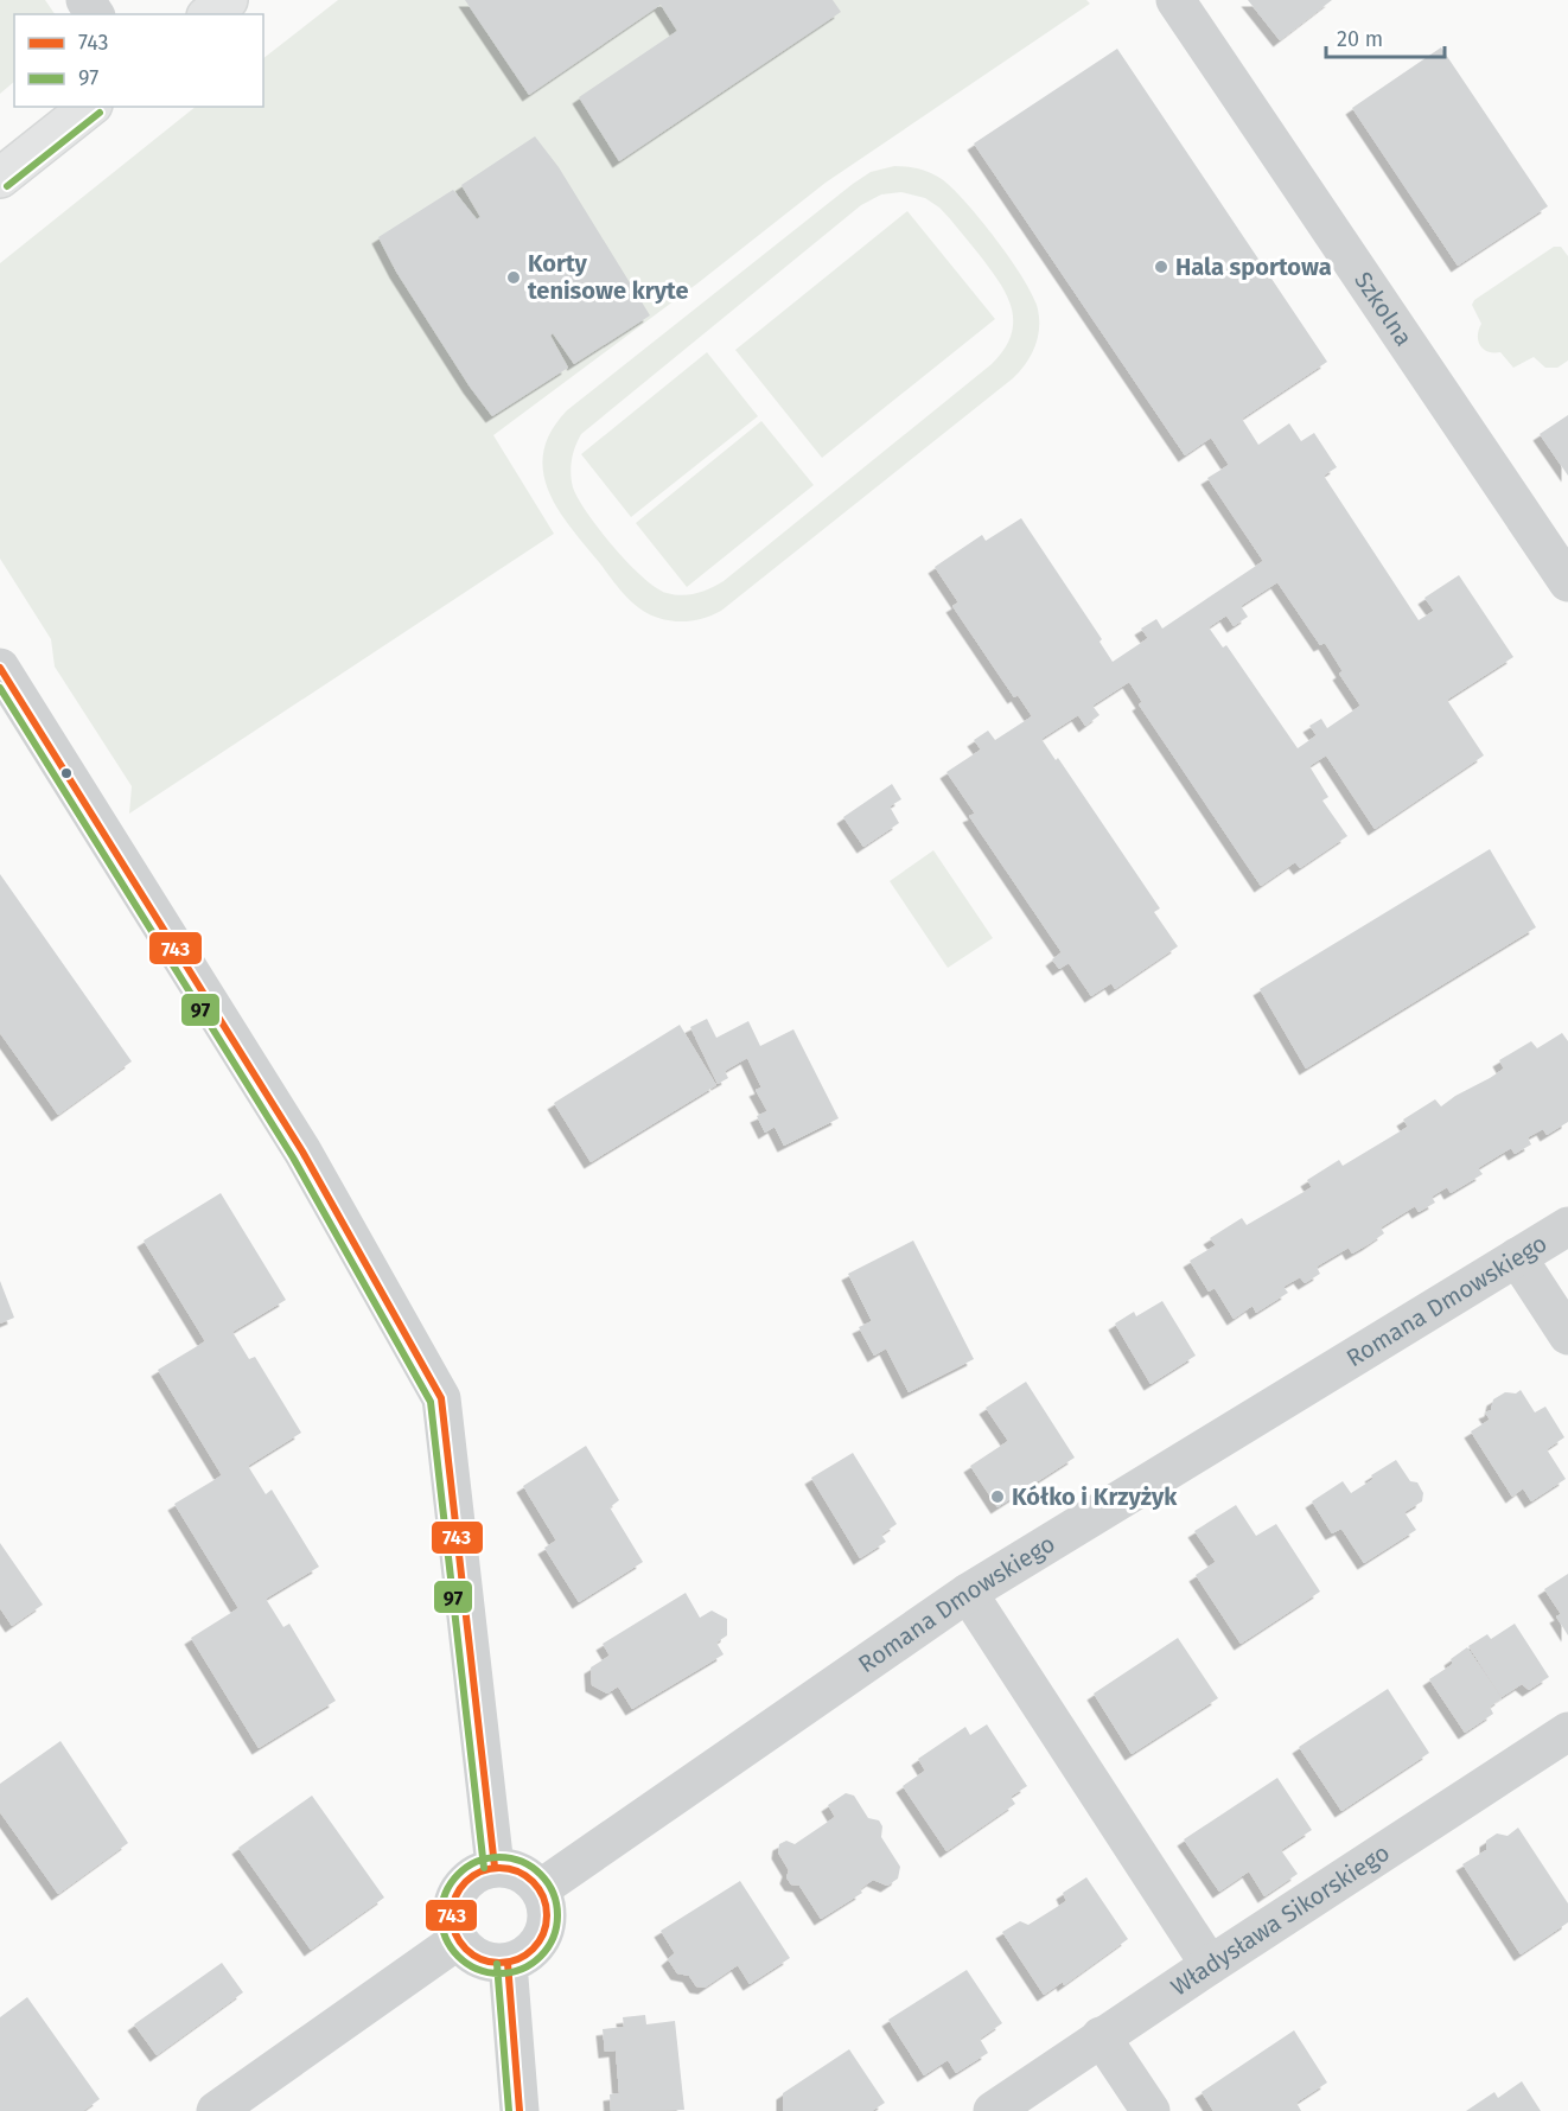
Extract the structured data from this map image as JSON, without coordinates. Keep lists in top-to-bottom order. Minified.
{"streets":{"street":["Szkolna","Romana Dmowskiego","Władysława Sikorskiego"]},"places":["Hala sportowa","Korty tenisowe kryte","Kółko i Krzyżyk"],"lines":["transit line 97","transit line 743"],"legend":["743","97"],"scale_bar":"20 m"}
